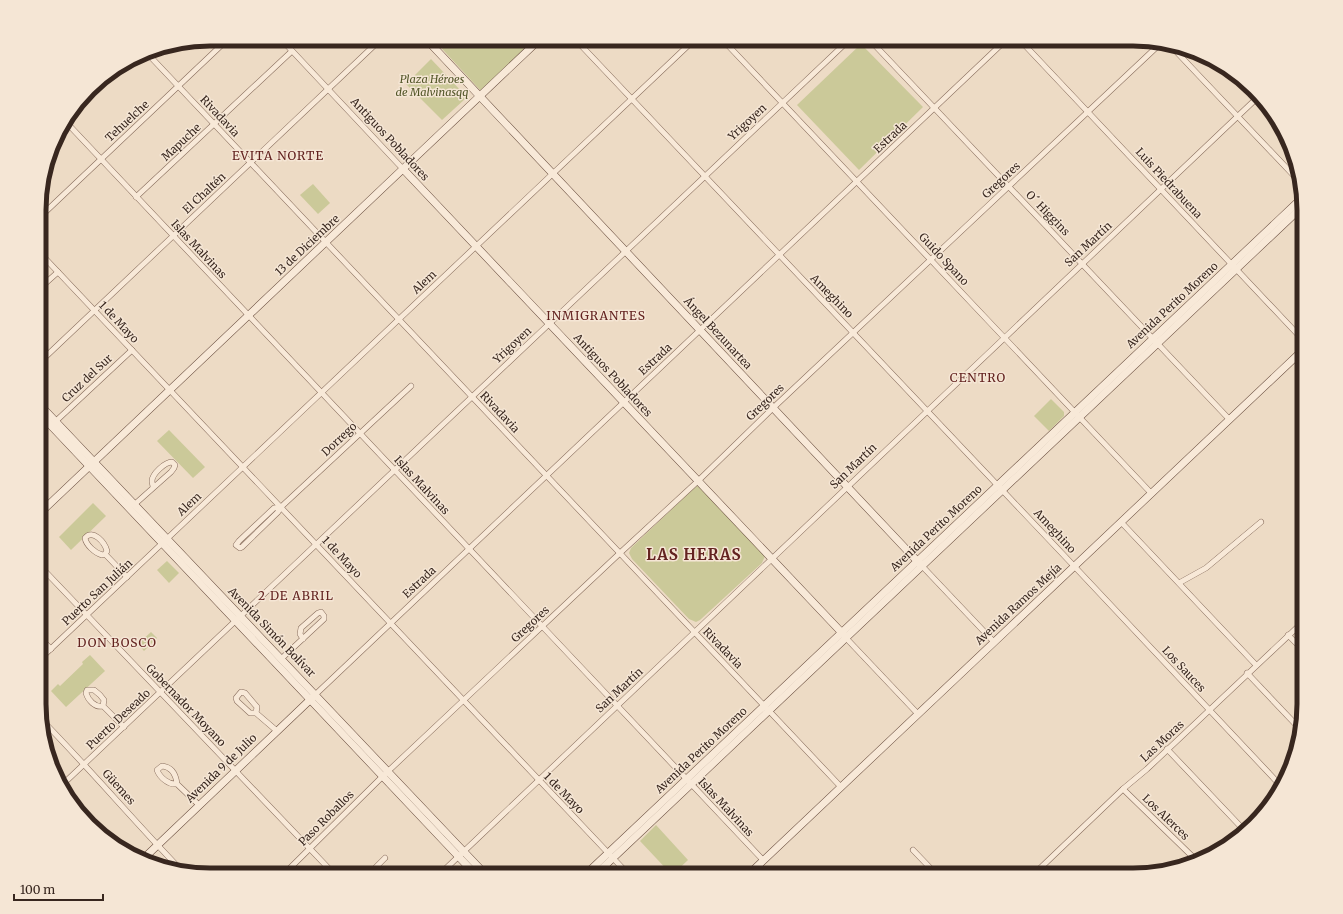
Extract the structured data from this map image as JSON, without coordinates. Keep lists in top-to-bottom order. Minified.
{"streets":{"street":["Rivadavia","Tehuelche","Yrigoyen","Estrada","Antiguos Pobladores","Mapuche","Gregores","Luis Piedrabuena","El Chaltén","O´ Higgins","San Martín","13 de Diciembre","Islas Malvinas","Guido Spano","Alem","Ameghino","Avenida Perito Moreno","1 de Mayo","Ángel Bezunartea","Cruz del Sur","Dorrego","Puerto San Julián","Avenida Ramos Mejía","Avenida Simón Bolívar","Los Sauces","Gobernador Moyano","Puerto Deseado","Las Moras","Avenida 9 de Julio","Güemes","Los Alerces","Paso Roballos"]},"crossings":[["Rivadavia","Tehuelche"],["Rivadavia","Yrigoyen"],["Rivadavia","Estrada"],["Rivadavia","Mapuche"],["Rivadavia","Gregores"],["Rivadavia","El Chaltén"],["Rivadavia","San Martín"],["Rivadavia","13 de Diciembre"],["Rivadavia","Alem"],["Rivadavia","Avenida Perito Moreno"],["Rivadavia","Avenida Ramos Mejía"],["Tehuelche","Islas Malvinas"],["Yrigoyen","Antiguos Pobladores"],["Yrigoyen","Islas Malvinas"],["Yrigoyen","Guido Spano"],["Yrigoyen","Ameghino"],["Yrigoyen","1 de Mayo"],["Yrigoyen","Ángel Bezunartea"],["Yrigoyen","Avenida Simón Bolívar"],["Yrigoyen","Puerto Deseado"],["Estrada","Antiguos Pobladores"],["Estrada","O´ Higgins"],["Estrada","Islas Malvinas"],["Estrada","Guido Spano"],["Estrada","Ameghino"],["Estrada","1 de Mayo"],["Estrada","Ángel Bezunartea"],["Estrada","Avenida Simón Bolívar"],["Estrada","Avenida 9 de Julio"],["Antiguos Pobladores","Mapuche"],["Antiguos Pobladores","Gregores"],["Antiguos Pobladores","El Chaltén"],["Antiguos Pobladores","San Martín"],["Antiguos Pobladores","13 de Diciembre"],["Antiguos Pobladores","Alem"],["Antiguos Pobladores","Avenida Perito Moreno"],["Mapuche","Islas Malvinas"],["Gregores","Luis Piedrabuena"],["Gregores","O´ Higgins"],["Gregores","Islas Malvinas"],["Gregores","Guido Spano"],["Gregores","Ameghino"],["Gregores","1 de Mayo"],["Gregores","Ángel Bezunartea"],["Gregores","Avenida Simón Bolívar"],["Gregores","Paso Roballos"],["Luis Piedrabuena","San Martín"],["Luis Piedrabuena","Avenida Perito Moreno"],["El Chaltén","Islas Malvinas"],["El Chaltén","1 de Mayo"],["O´ Higgins","San Martín"],["O´ Higgins","Avenida Perito Moreno"],["O´ Higgins","Avenida Ramos Mejía"],["San Martín","Islas Malvinas"],["San Martín","Guido Spano"],["San Martín","Ameghino"],["San Martín","1 de Mayo"],["San Martín","Ángel Bezunartea"],["San Martín","Avenida Simón Bolívar"],["13 de Diciembre","Islas Malvinas"],["13 de Diciembre","1 de Mayo"],["13 de Diciembre","Ángel Bezunartea"],["13 de Diciembre","Avenida Simón Bolívar"],["Islas Malvinas","Alem"],["Islas Malvinas","Avenida Perito Moreno"],["Islas Malvinas","Dorrego"],["Islas Malvinas","Avenida Ramos Mejía"],["Guido Spano","Avenida Perito Moreno"],["Guido Spano","Avenida Ramos Mejía"],["Alem","Ameghino"],["Alem","1 de Mayo"],["Alem","Ángel Bezunartea"],["Alem","Puerto San Julián"],["Alem","Avenida Simón Bolívar"],["Ameghino","Avenida Perito Moreno"],["Ameghino","Avenida Ramos Mejía"],["Ameghino","Los Sauces"],["Avenida Perito Moreno","1 de Mayo"],["Avenida Perito Moreno","Ángel Bezunartea"],["1 de Mayo","Cruz del Sur"],["1 de Mayo","Dorrego"],["Ángel Bezunartea","Avenida Ramos Mejía"],["Cruz del Sur","Avenida Simón Bolívar"],["Puerto San Julián","Avenida Simón Bolívar"],["Puerto San Julián","Gobernador Moyano"],["Avenida Ramos Mejía","Los Sauces"],["Avenida Simón Bolívar","Puerto Deseado"],["Avenida Simón Bolívar","Avenida 9 de Julio"],["Avenida Simón Bolívar","Paso Roballos"],["Los Sauces","Las Moras"],["Gobernador Moyano","Puerto Deseado"],["Gobernador Moyano","Avenida 9 de Julio"],["Gobernador Moyano","Paso Roballos"],["Puerto Deseado","Güemes"],["Las Moras","Los Alerces"],["Avenida 9 de Julio","Güemes"]],"districts":["EVITA NORTE","INMIGRANTES","CENTRO","LAS HERAS","2 DE ABRIL","DON BOSCO"],"parks":["Plaza Héroes de Malvinasqq"],"scale_bar":"100 m"}
